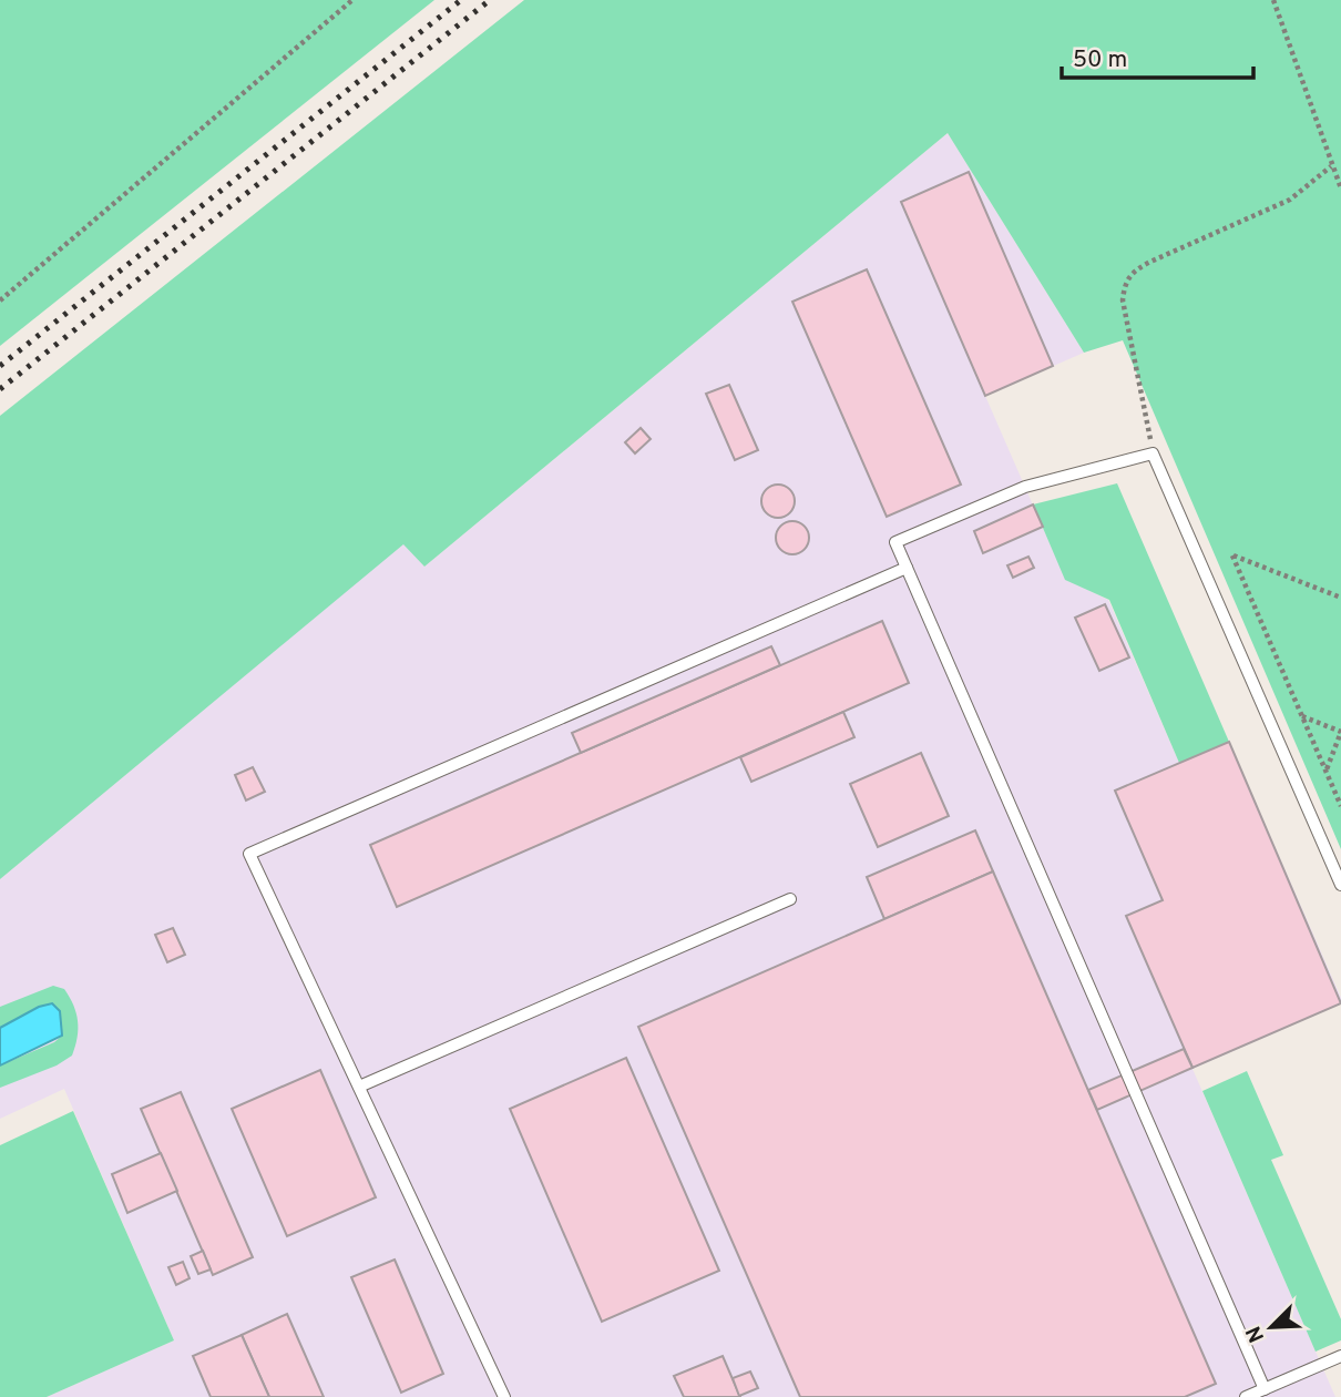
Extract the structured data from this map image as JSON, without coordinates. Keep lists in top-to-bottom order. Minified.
{"scale_bar":"50 m","north":"bottom left"}
